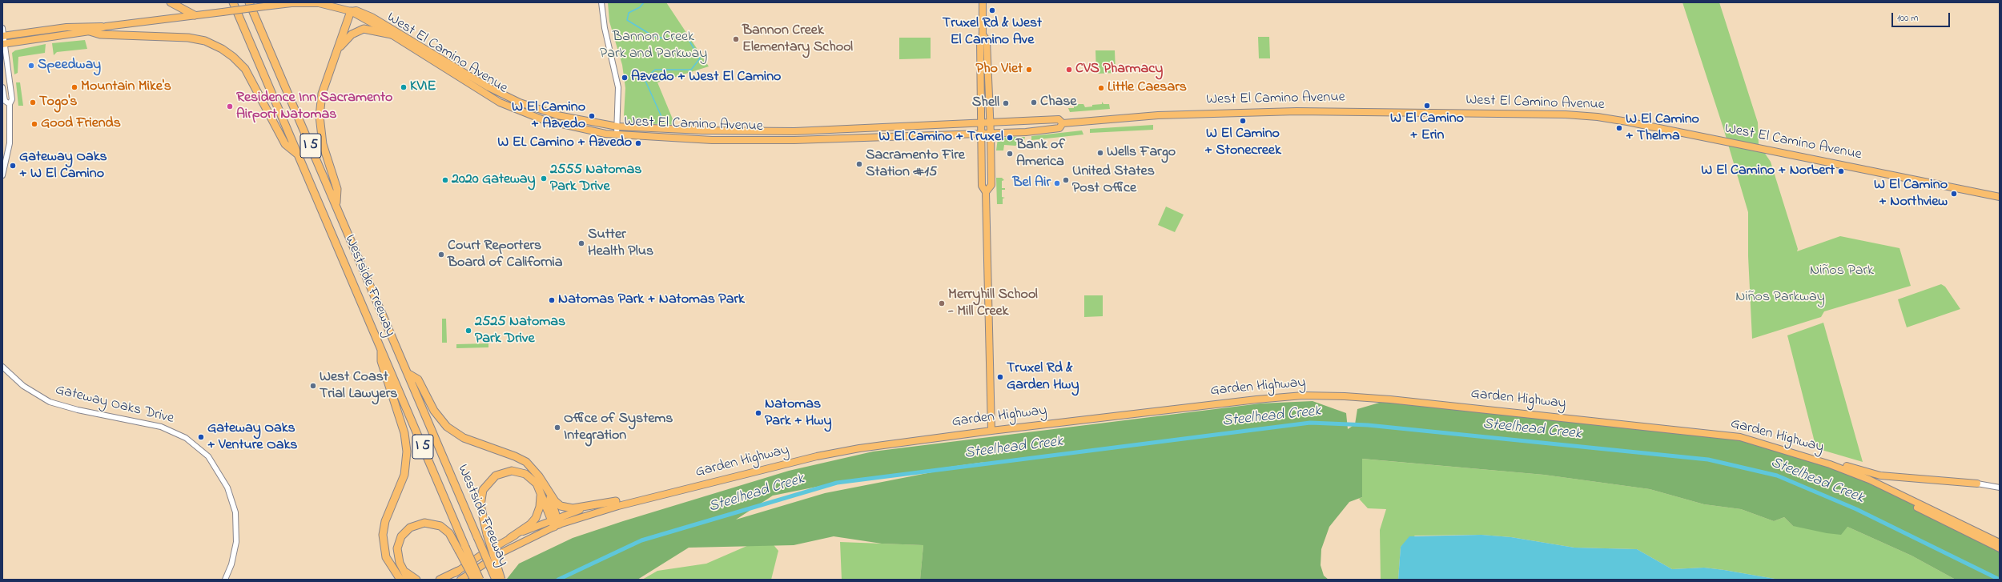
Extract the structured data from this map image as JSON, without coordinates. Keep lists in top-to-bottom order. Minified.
{"streets":{"highway":["I 5","Westside Freeway"],"main road":["West El Camino Avenue","Garden Highway"],"street":["Gateway Oaks Drive"]},"water":["Steelhead Creek"],"parks":["Bannon Creek Park and Parkway","Niños Park","Niños Parkway"],"places":["Truxel Rd & West El Camino Ave","Bannon Creek Elementary School","Speedway","Pho Viet","CVS Pharmacy","Azvedo + West El Camino","Mountain Mike's","KVIE","Little Caesars","Togo's","Chase","Shell","W El Camino + Erin","Residence Inn Sacramento Airport Natomas","W El Camino + Azvedo","W El Camino + Stonecreek","Good Friends","W El Camino + Thelma","W El Camino + Truxel","W EL Camino + Azvedo","Wells Fargo","Bank of America","Sacramento Fire Station #15","Gateway Oaks + W El Camino","W El Camino + Norbert","2555 Natomas Park Drive","2020 Gateway","United States Post Office","Bel Air","W El Camino + Northview","Sutter Health Plus","Court Reporters Board of California","Natomas Park + Natomas Park","Merryhill School - Mill Creek","2525 Natomas Park Drive","Truxel Rd & Garden Hwy","West Coast Trial Lawyers","Natomas Park + Hwy","Office of Systems Integration","Gateway Oaks + Venture Oaks"],"scale_bar":"100 m"}
